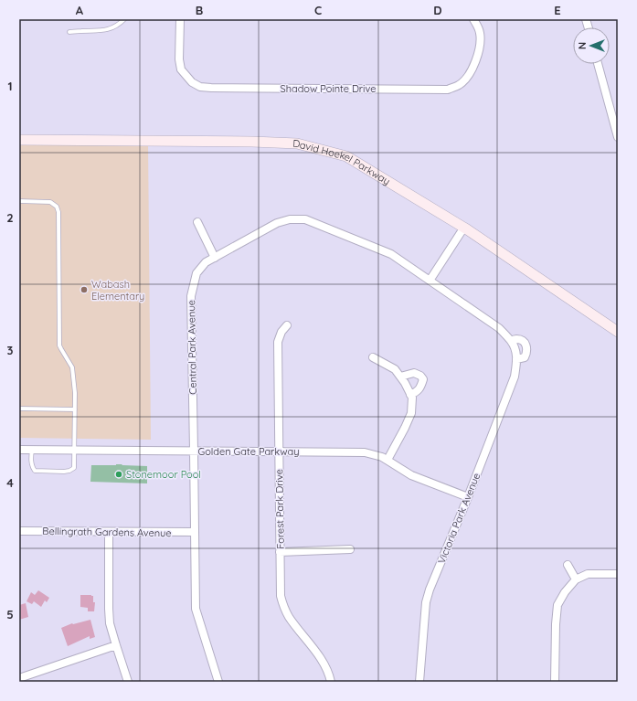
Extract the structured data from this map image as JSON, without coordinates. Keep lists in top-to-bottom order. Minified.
{"streets":{"main road":["David Hoekel Parkway"],"street":["Shadow Pointe Drive","Central Park Avenue","Golden Gate Parkway","Forest Park Drive","Victoria Park Avenue","Bellingrath Gardens Avenue"]},"crossings":[["Central Park Avenue","Golden Gate Parkway"],["Central Park Avenue","Victoria Park Avenue"],["Central Park Avenue","Bellingrath Gardens Avenue"],["Golden Gate Parkway","Forest Park Drive"],["Golden Gate Parkway","Victoria Park Avenue"]],"places":["Wabash Elementary","Stonemoor Pool"],"north":"left","grid":{"columns":["A","B","C","D","E"],"rows":["1","2","3","4","5"]}}
